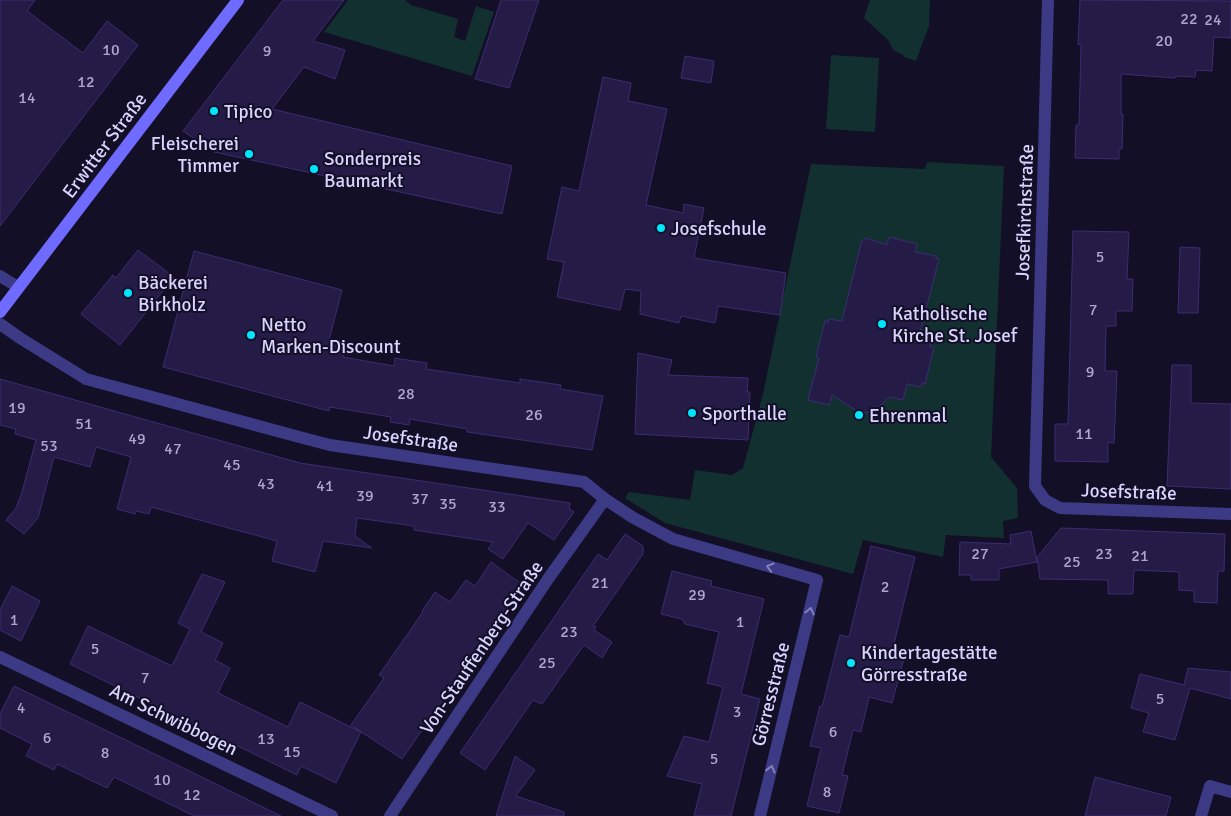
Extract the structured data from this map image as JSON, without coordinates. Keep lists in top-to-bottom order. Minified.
{"streets":{"street":["Erwitter Straße","Josefkirchstraße","Josefstraße","Von-Stauffenberg-Straße","Görresstraße","Am Schwibbogen"]},"crossings":[["Josefkirchstraße","Josefstraße"],["Josefstraße","Von-Stauffenberg-Straße"],["Josefstraße","Görresstraße"]],"one_way":["Görresstraße"],"places":["Tipico","Fleischerei Timmer","Sonderpreis Baumarkt","Josefschule","Bäckerei Birkholz","Katholische Kirche St. Josef","Netto Marken-Discount","Sporthalle","Ehrenmal","Kindertagestätte Görresstraße"],"house_numbers":["22","24","20","10","9","12","14","5","7","9","28","19","26","51","11","49","53","47","45","43","41","39","37","35","33","27","23","21","25","21","2","29","1","1","23","5","25","7","5","4","3","6","6","13","15","8","5","10","8","12"]}
